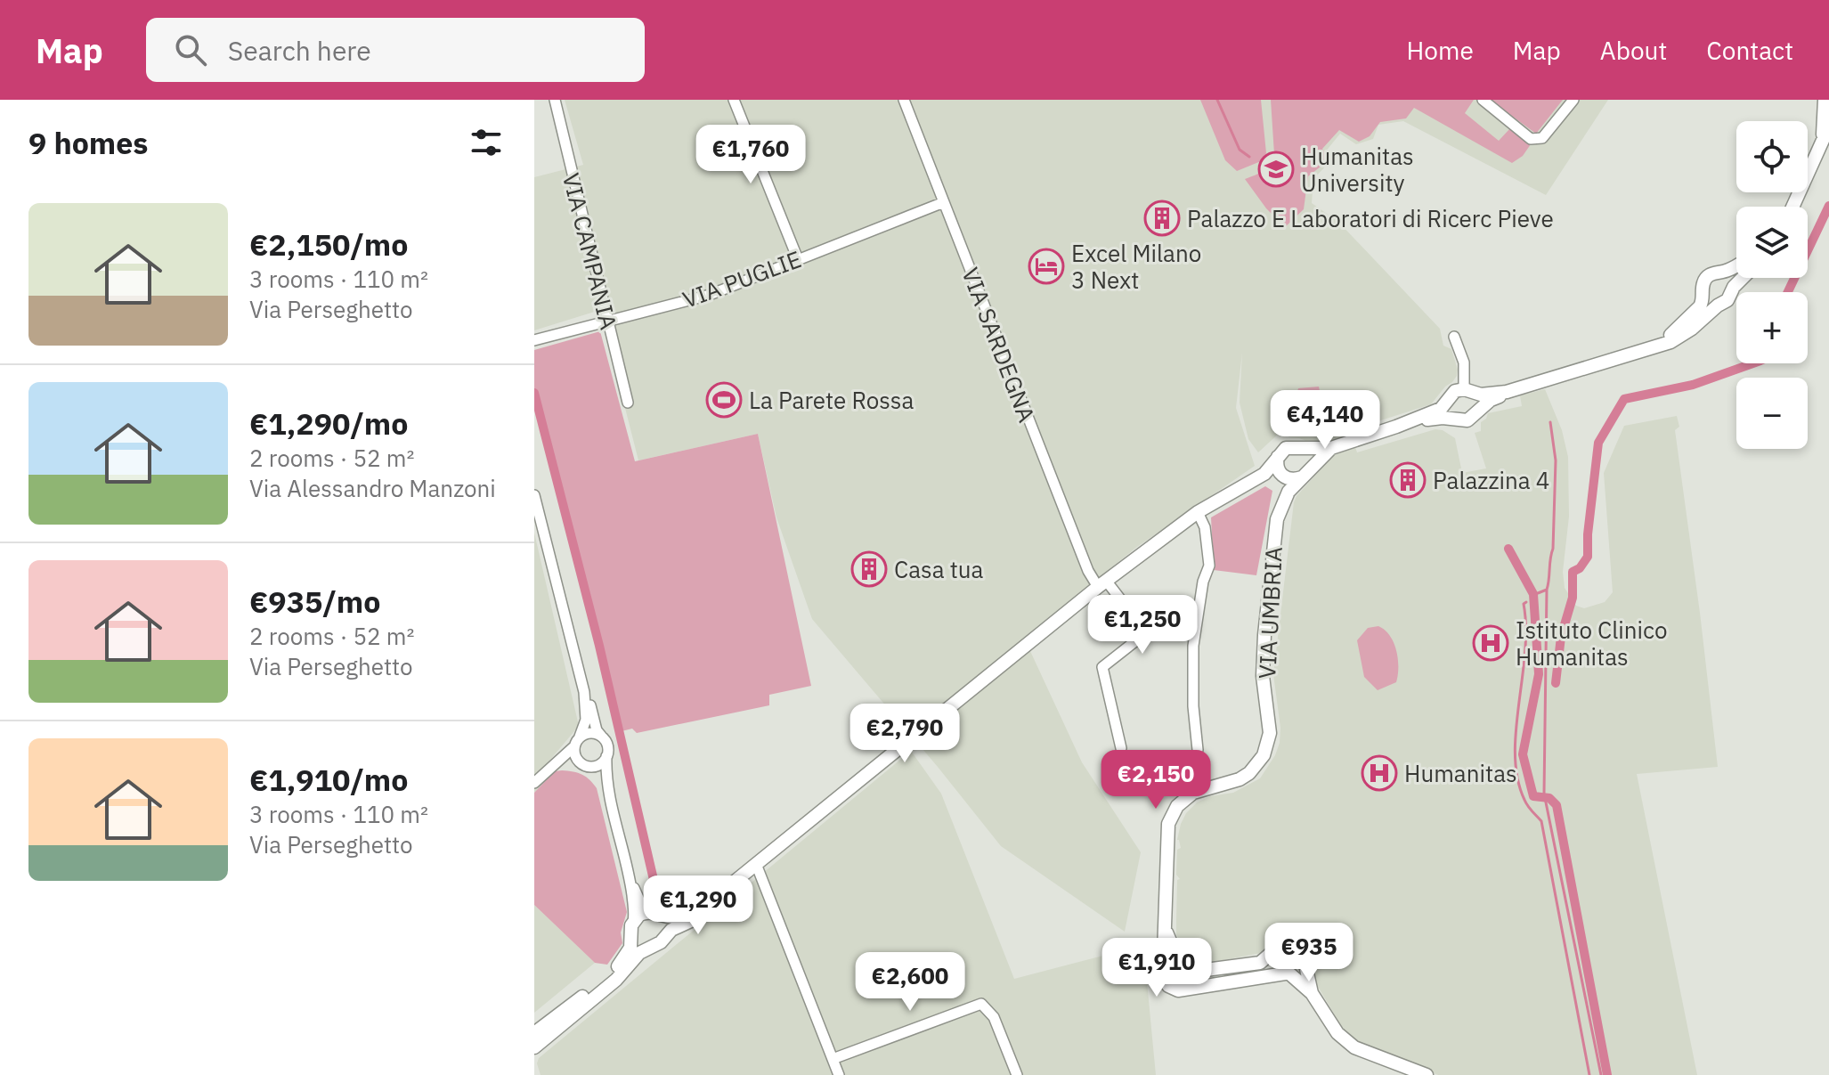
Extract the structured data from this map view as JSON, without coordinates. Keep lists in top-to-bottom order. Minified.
{"streets":{"street":["VIA CAMPANIA","VIA PUGLIE","VIA SARDEGNA","VIA UMBRIA"]},"crossings":[["VIA CAMPANIA","VIA PUGLIE"],["VIA PUGLIE","VIA SARDEGNA"]],"places":{"school or university":["Humanitas University"],"building":["Palazzo E Laboratori di Ricerc Pieve","Palazzina 4","Casa tua"],"hotel":["Excel Milano 3 Next"],"sports":["La Parete Rossa"],"hospital":["Istituto Clinico Humanitas","Humanitas"]},"page":{"header":"Map","search":"Search here","nav":["Home","Map","About","Contact"],"heading":"9 homes","map_buttons":["+","−"],"price":["€1,760","€4,140","€1,250","€2,790","€2,150","€1,290","€935","€1,910","€2,600"],"list":[{"name":"€2,150/mo","note":"3 rooms · 110 m² · Via Perseghetto"},{"name":"€1,290/mo","note":"2 rooms · 52 m² · Via Alessandro Manzoni"},{"name":"€935/mo","note":"2 rooms · 52 m² · Via Perseghetto"},{"name":"€1,910/mo","note":"3 rooms · 110 m² · Via Perseghetto"}]}}
